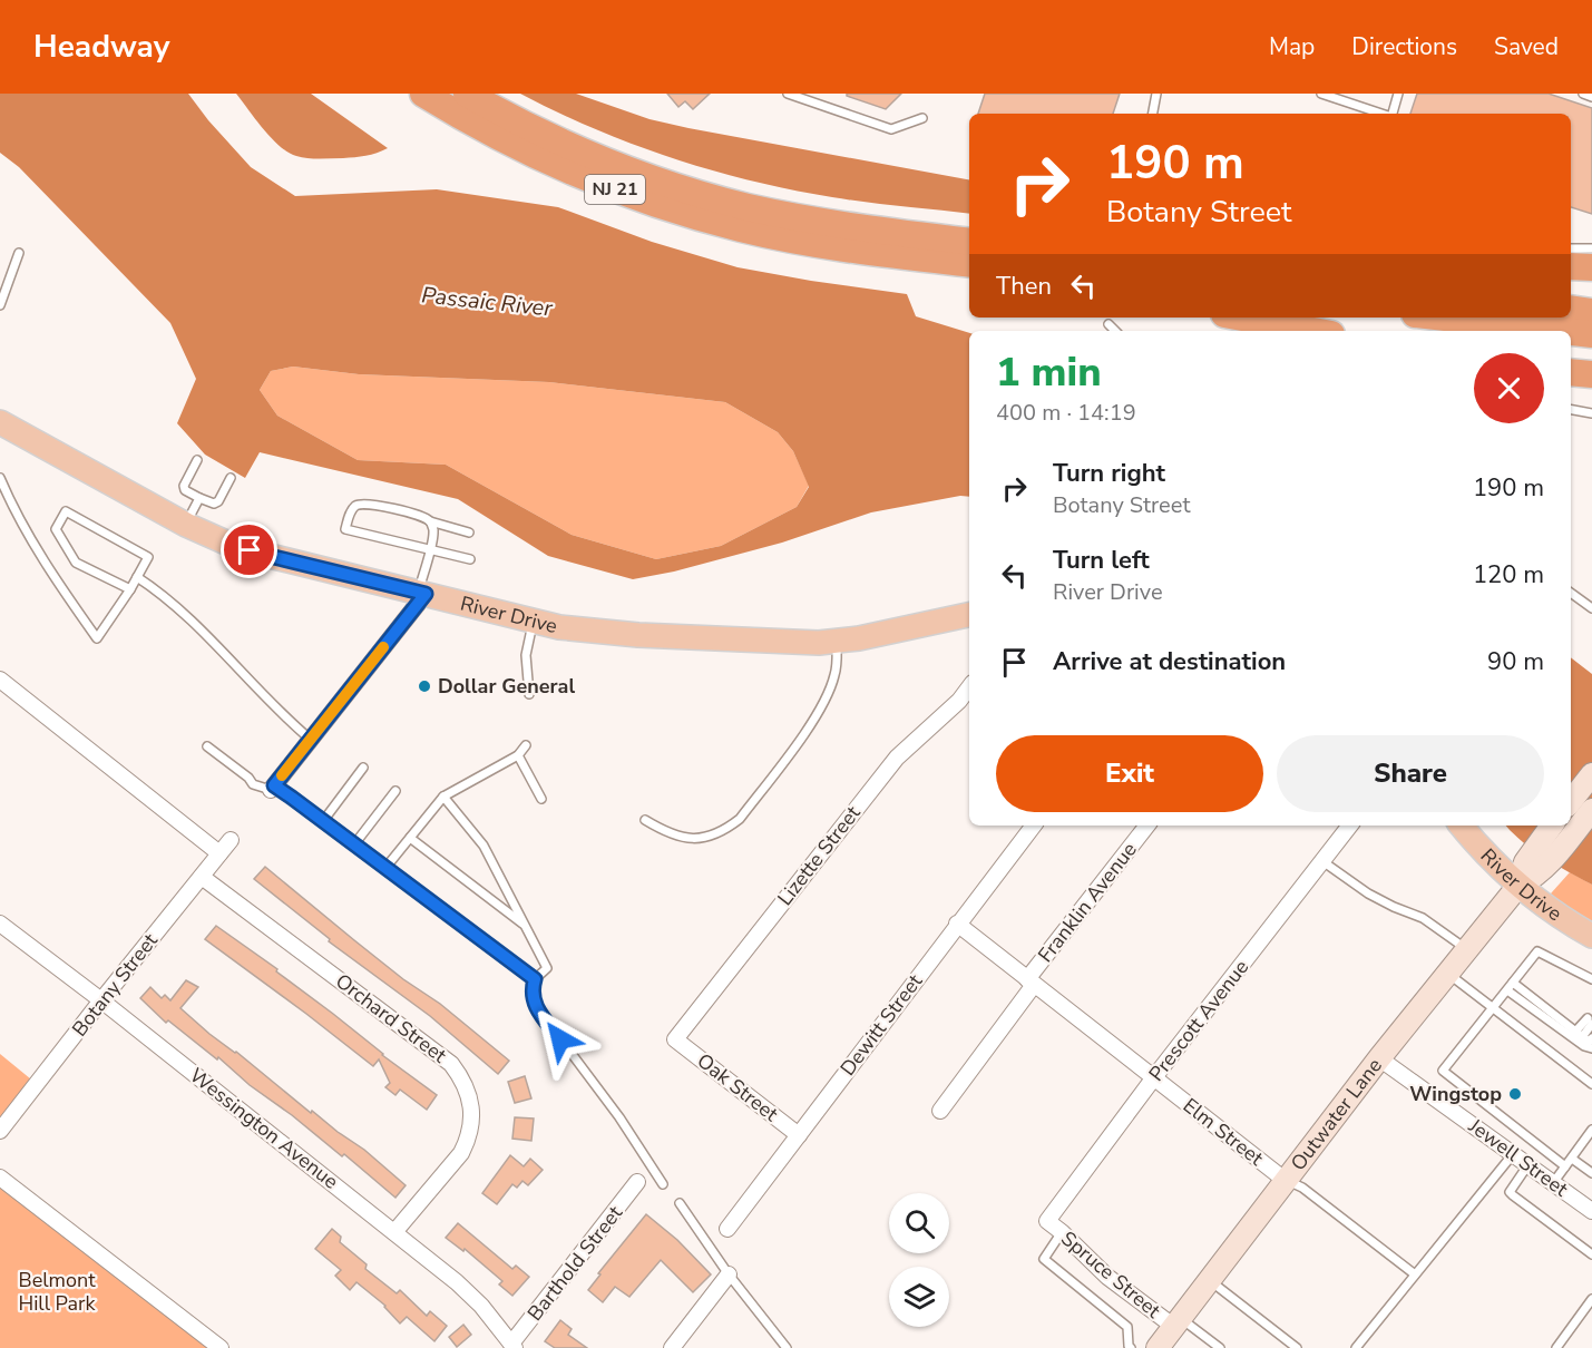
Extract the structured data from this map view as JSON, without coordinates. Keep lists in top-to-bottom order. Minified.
{"streets":{"highway":["NJ 21"],"main road":["River Drive"],"street":["Lizette Street","Franklin Avenue","Botany Street","Orchard Street","Prescott Avenue","Dewitt Street","Oak Street","Outwater Lane","Wessington Avenue","Elm Street","Jewell Street","Barthold Street","Spruce Street"]},"crossings":[["River Drive","Outwater Lane"],["Lizette Street","Oak Street"],["Franklin Avenue","Elm Street"],["Botany Street","Orchard Street"],["Botany Street","Wessington Avenue"],["Orchard Street","Wessington Avenue"],["Prescott Avenue","Elm Street"],["Prescott Avenue","Spruce Street"],["Dewitt Street","Oak Street"],["Dewitt Street","Elm Street"],["Outwater Lane","Elm Street"],["Outwater Lane","Jewell Street"],["Outwater Lane","Spruce Street"],["Wessington Avenue","Barthold Street"]],"water":["Passaic River"],"parks":["Belmont Hill Park"],"places":["Dollar General","Wingstop"],"page":{"header":"Headway","nav":["Map","Directions","Saved"],"turn":["190 m","Botany Street"],"then":"Then","heading":["1 min","400 m · 14:19"],"list":[{"name":"Turn right","note":"Botany Street","value":"190 m"},{"name":"Turn left","note":"River Drive","value":"120 m"},{"name":"Arrive at destination","value":"90 m"}],"buttons":["Exit","Share"]}}
